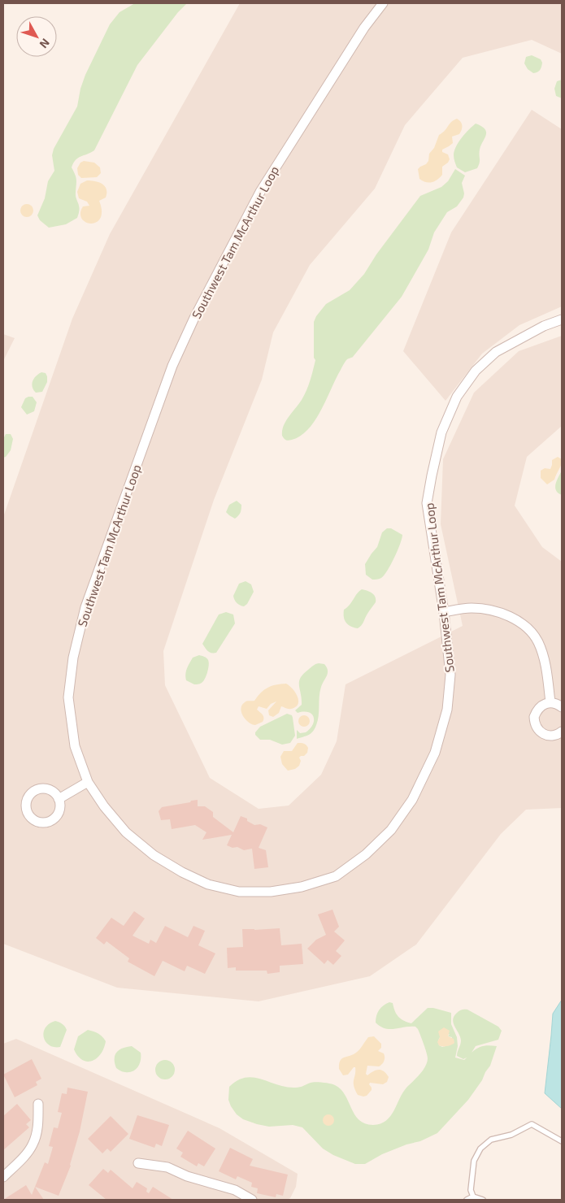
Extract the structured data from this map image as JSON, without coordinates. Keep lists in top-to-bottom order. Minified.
{"streets":{"street":["Southwest Tam McArthur Loop"]},"north":"bottom right"}
